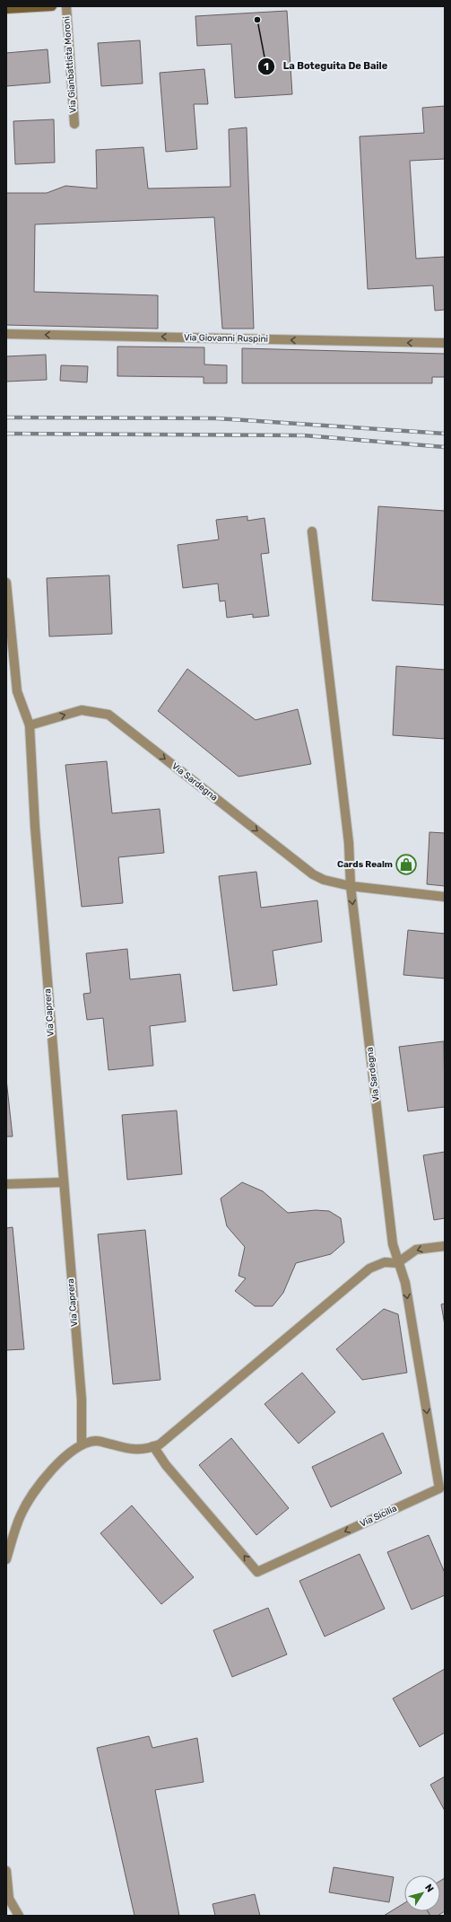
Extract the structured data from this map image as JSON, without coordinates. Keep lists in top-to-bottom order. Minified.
{"streets":{"street":["Via Gianbattista Moroni","Via Giovanni Ruspini","Via Sardegna","Via Caprera","Via Sicilia"]},"crossings":[["Via Sardegna","Via Caprera"],["Via Sardegna","Via Sicilia"]],"one_way":["Via Giovanni Ruspini","Via Sardegna"],"places":{"other":["La Boteguita De Baile"],"shop":["Cards Realm"]},"north":"top right"}
